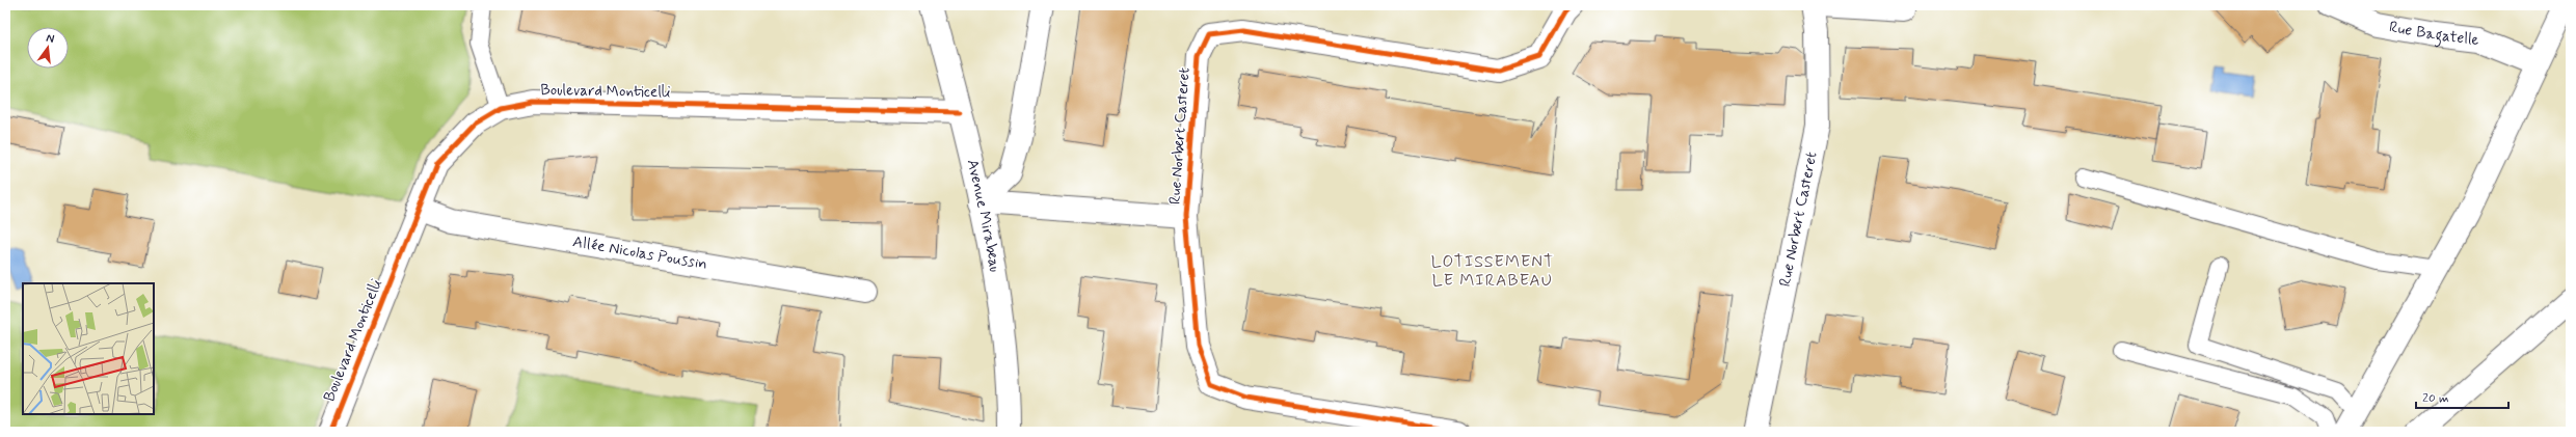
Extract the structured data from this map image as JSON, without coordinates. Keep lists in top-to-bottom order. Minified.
{"streets":{"street":["Rue Bagatelle","Boulevard Monticelli","Rue Norbert Casteret","Avenue Mirabeau","Allée Nicolas Poussin"]},"crossings":[["Boulevard Monticelli","Avenue Mirabeau"],["Boulevard Monticelli","Allée Nicolas Poussin"],["Rue Norbert Casteret","Avenue Mirabeau"]],"districts":["LOTISSEMENT LE MIRABEAU"],"scale_bar":"20 m","north":"top"}
